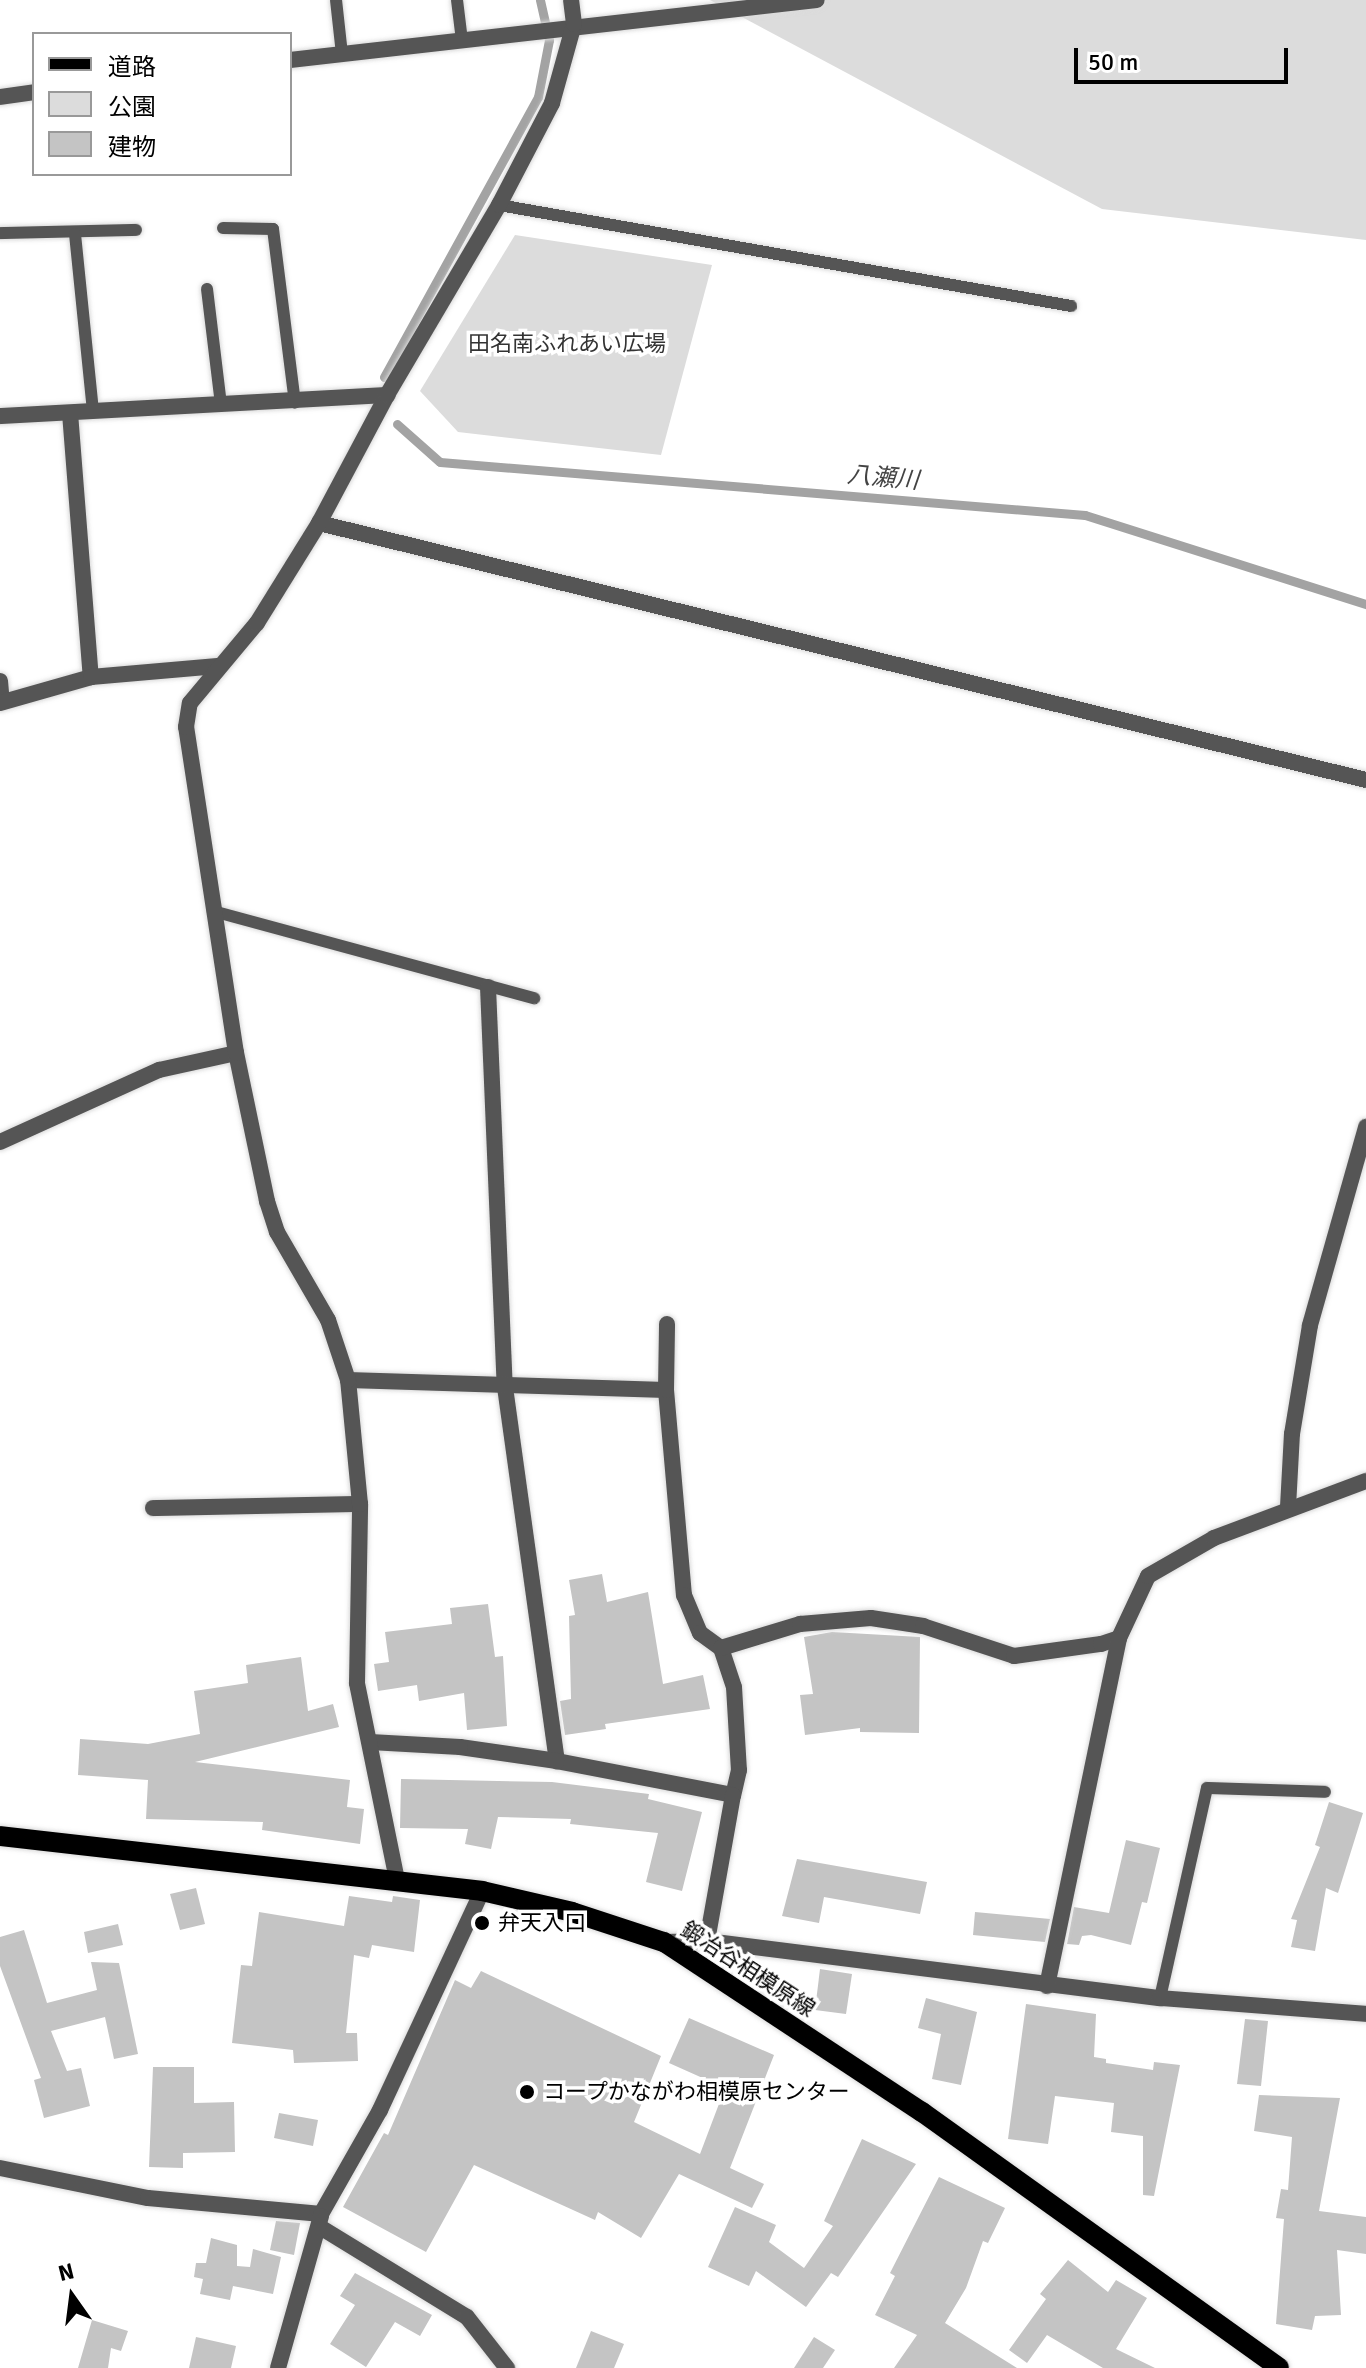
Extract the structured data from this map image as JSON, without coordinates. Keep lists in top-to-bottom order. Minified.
{"streets":{"main road":["鍛冶谷相模原線"]},"water":["八瀬川"],"parks":["田名南ふれあい広場"],"places":["弁天入口","コープかながわ相模原センター"],"legend":["道路","公園","建物"],"scale_bar":"50 m","north":"top"}
